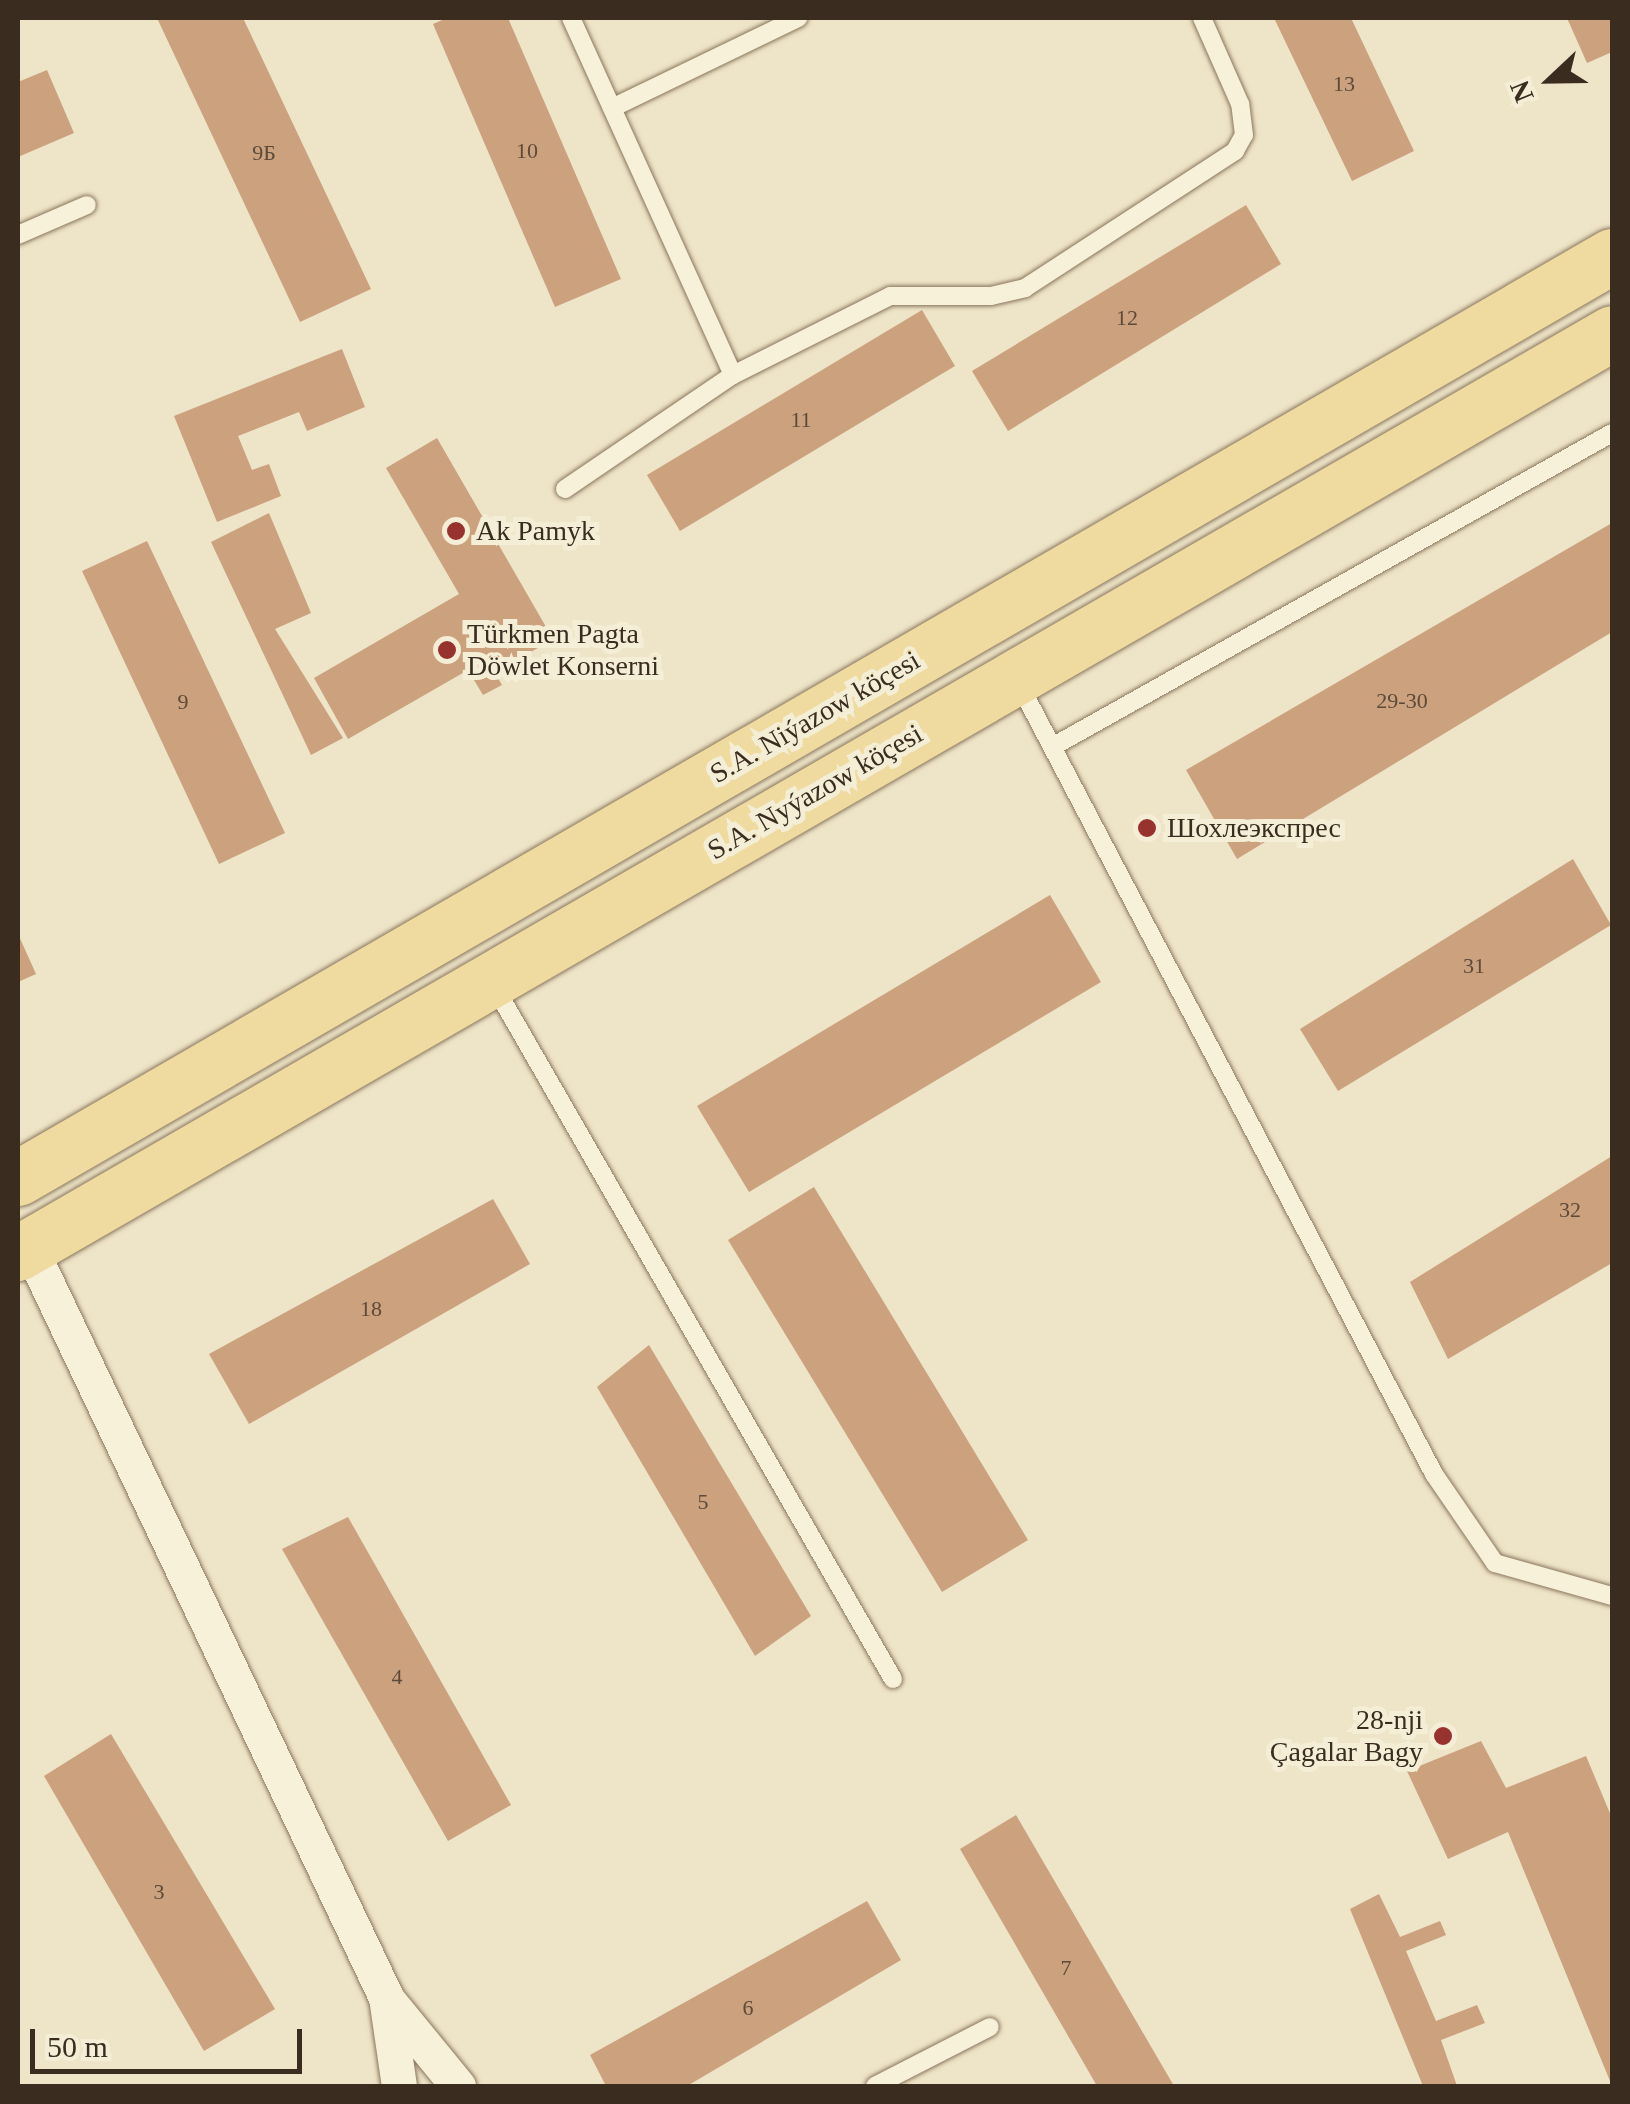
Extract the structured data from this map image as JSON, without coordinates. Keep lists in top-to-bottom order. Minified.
{"streets":{"main road":["S.A. Niýazow köçesi","S.A. Nyýazow köçesi"]},"places":["Ak Pamyk","Türkmen Pagta Döwlet Konserni","Шохлеэкспрес","28-nji Çagalar Bagy"],"house_numbers":["13","10","9Б","12","11","29-30","9","31","32","18","5","4","3","7","6"],"scale_bar":"50 m","north":"left"}
